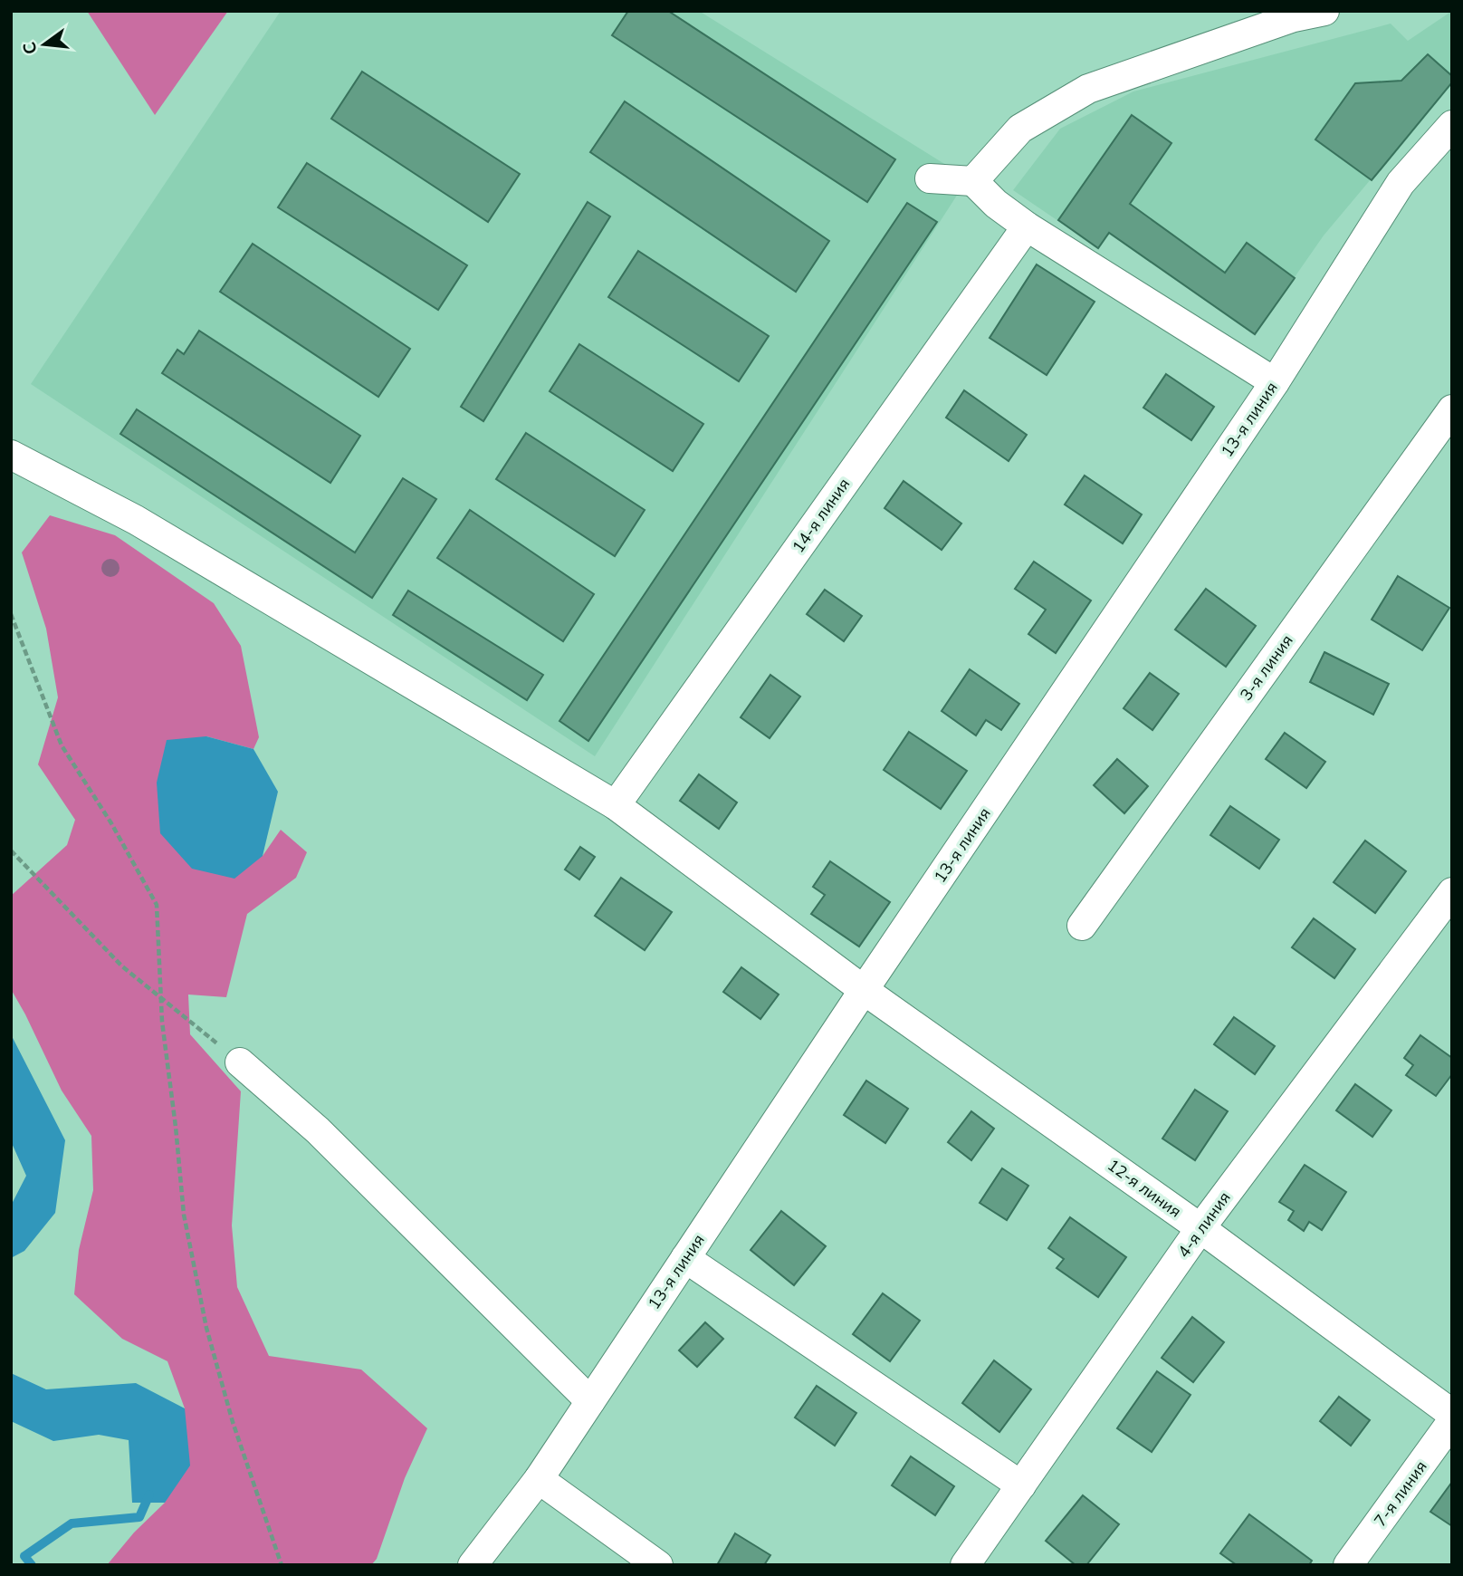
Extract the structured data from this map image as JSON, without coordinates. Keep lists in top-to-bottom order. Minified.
{"streets":{"street":["13-я линия","14-я линия","3-я линия","12-я линия","4-я линия","7-я линия"]},"crossings":[["13-я линия","12-я линия"],["14-я линия","12-я линия"],["12-я линия","4-я линия"]],"north":"left"}
